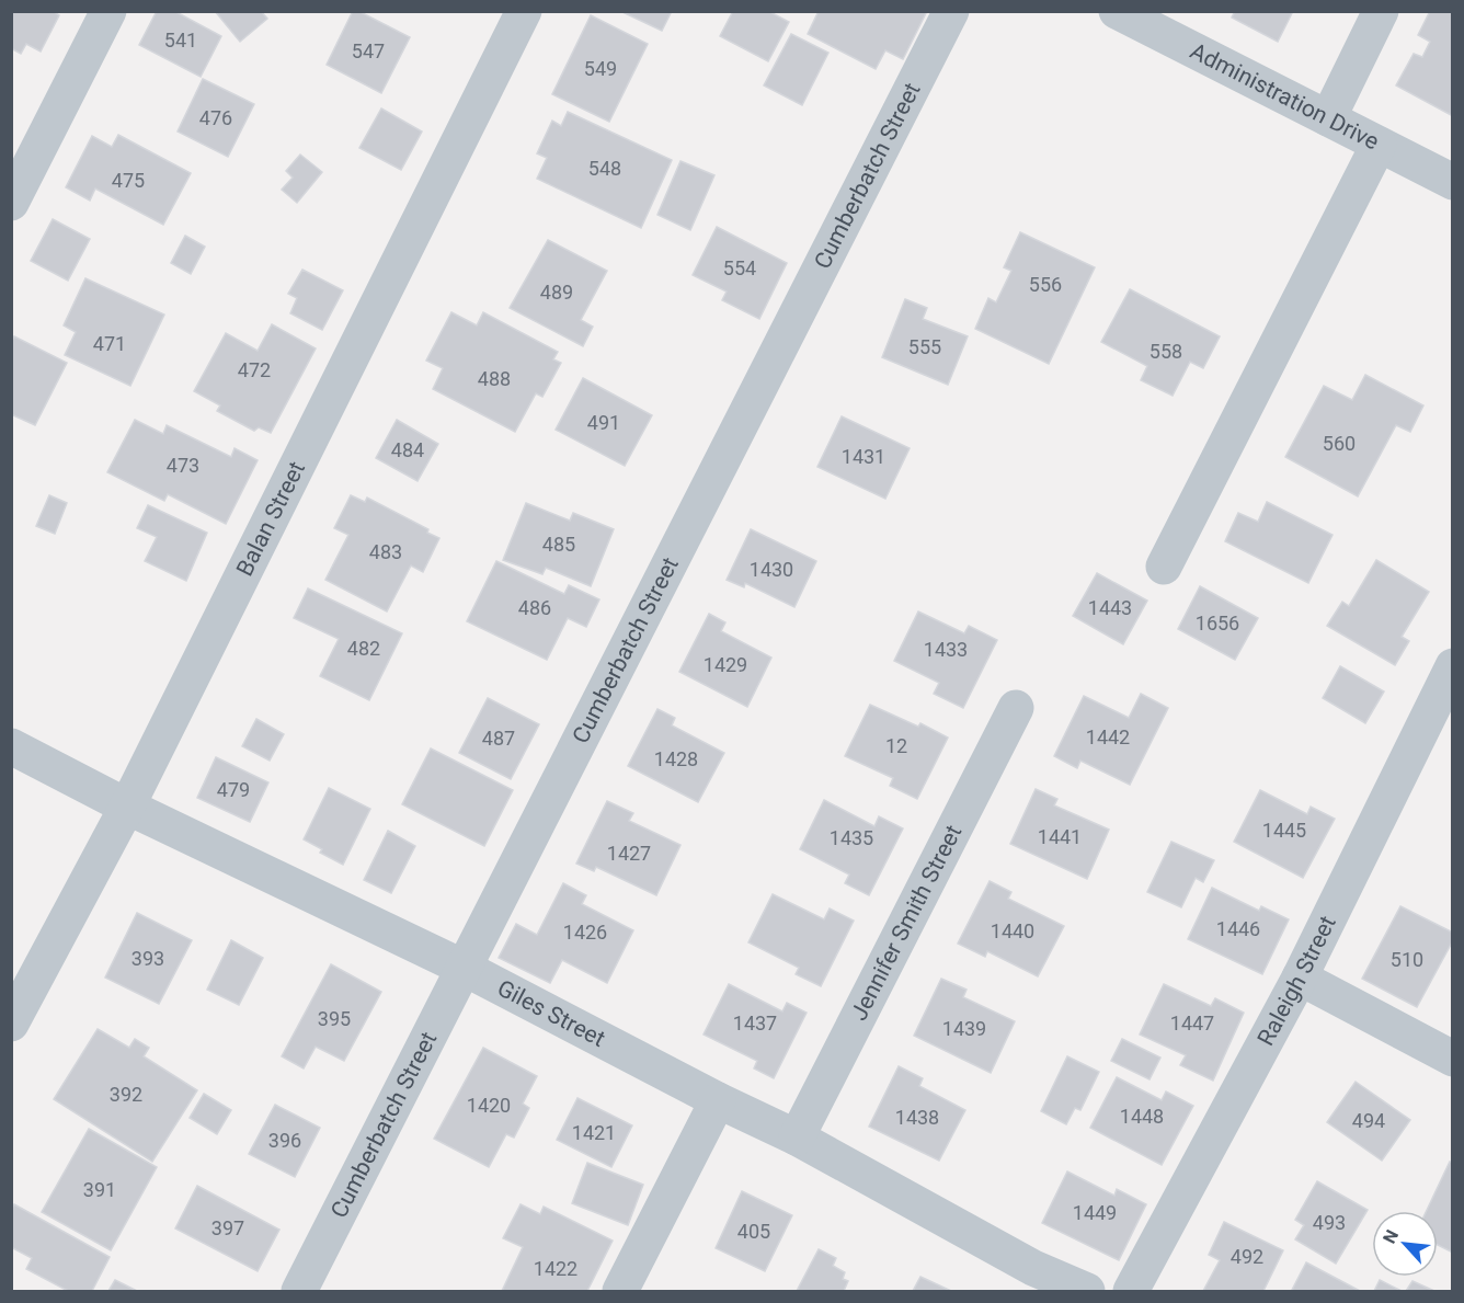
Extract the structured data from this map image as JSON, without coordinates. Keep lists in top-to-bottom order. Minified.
{"streets":{"street":["Administration Drive","Cumberbatch Street","Balan Street","Jennifer Smith Street","Raleigh Street","Giles Street"]},"crossings":[["Cumberbatch Street","Giles Street"],["Balan Street","Giles Street"],["Jennifer Smith Street","Giles Street"]],"house_numbers":["541","547","549","476","548","475","554","556","489","471","555","558","472","488","491","560","484","1431","473","485","483","1430","486","1443","1656","482","1433","1429","1442","487","12","1428","479","1445","1441","1435","1427","1446","1440","1426","393","510","395","1437","1447","1439","392","1420","1448","1438","494","1421","396","391","1449","493","397","405","492","1422"],"north":"top left"}
